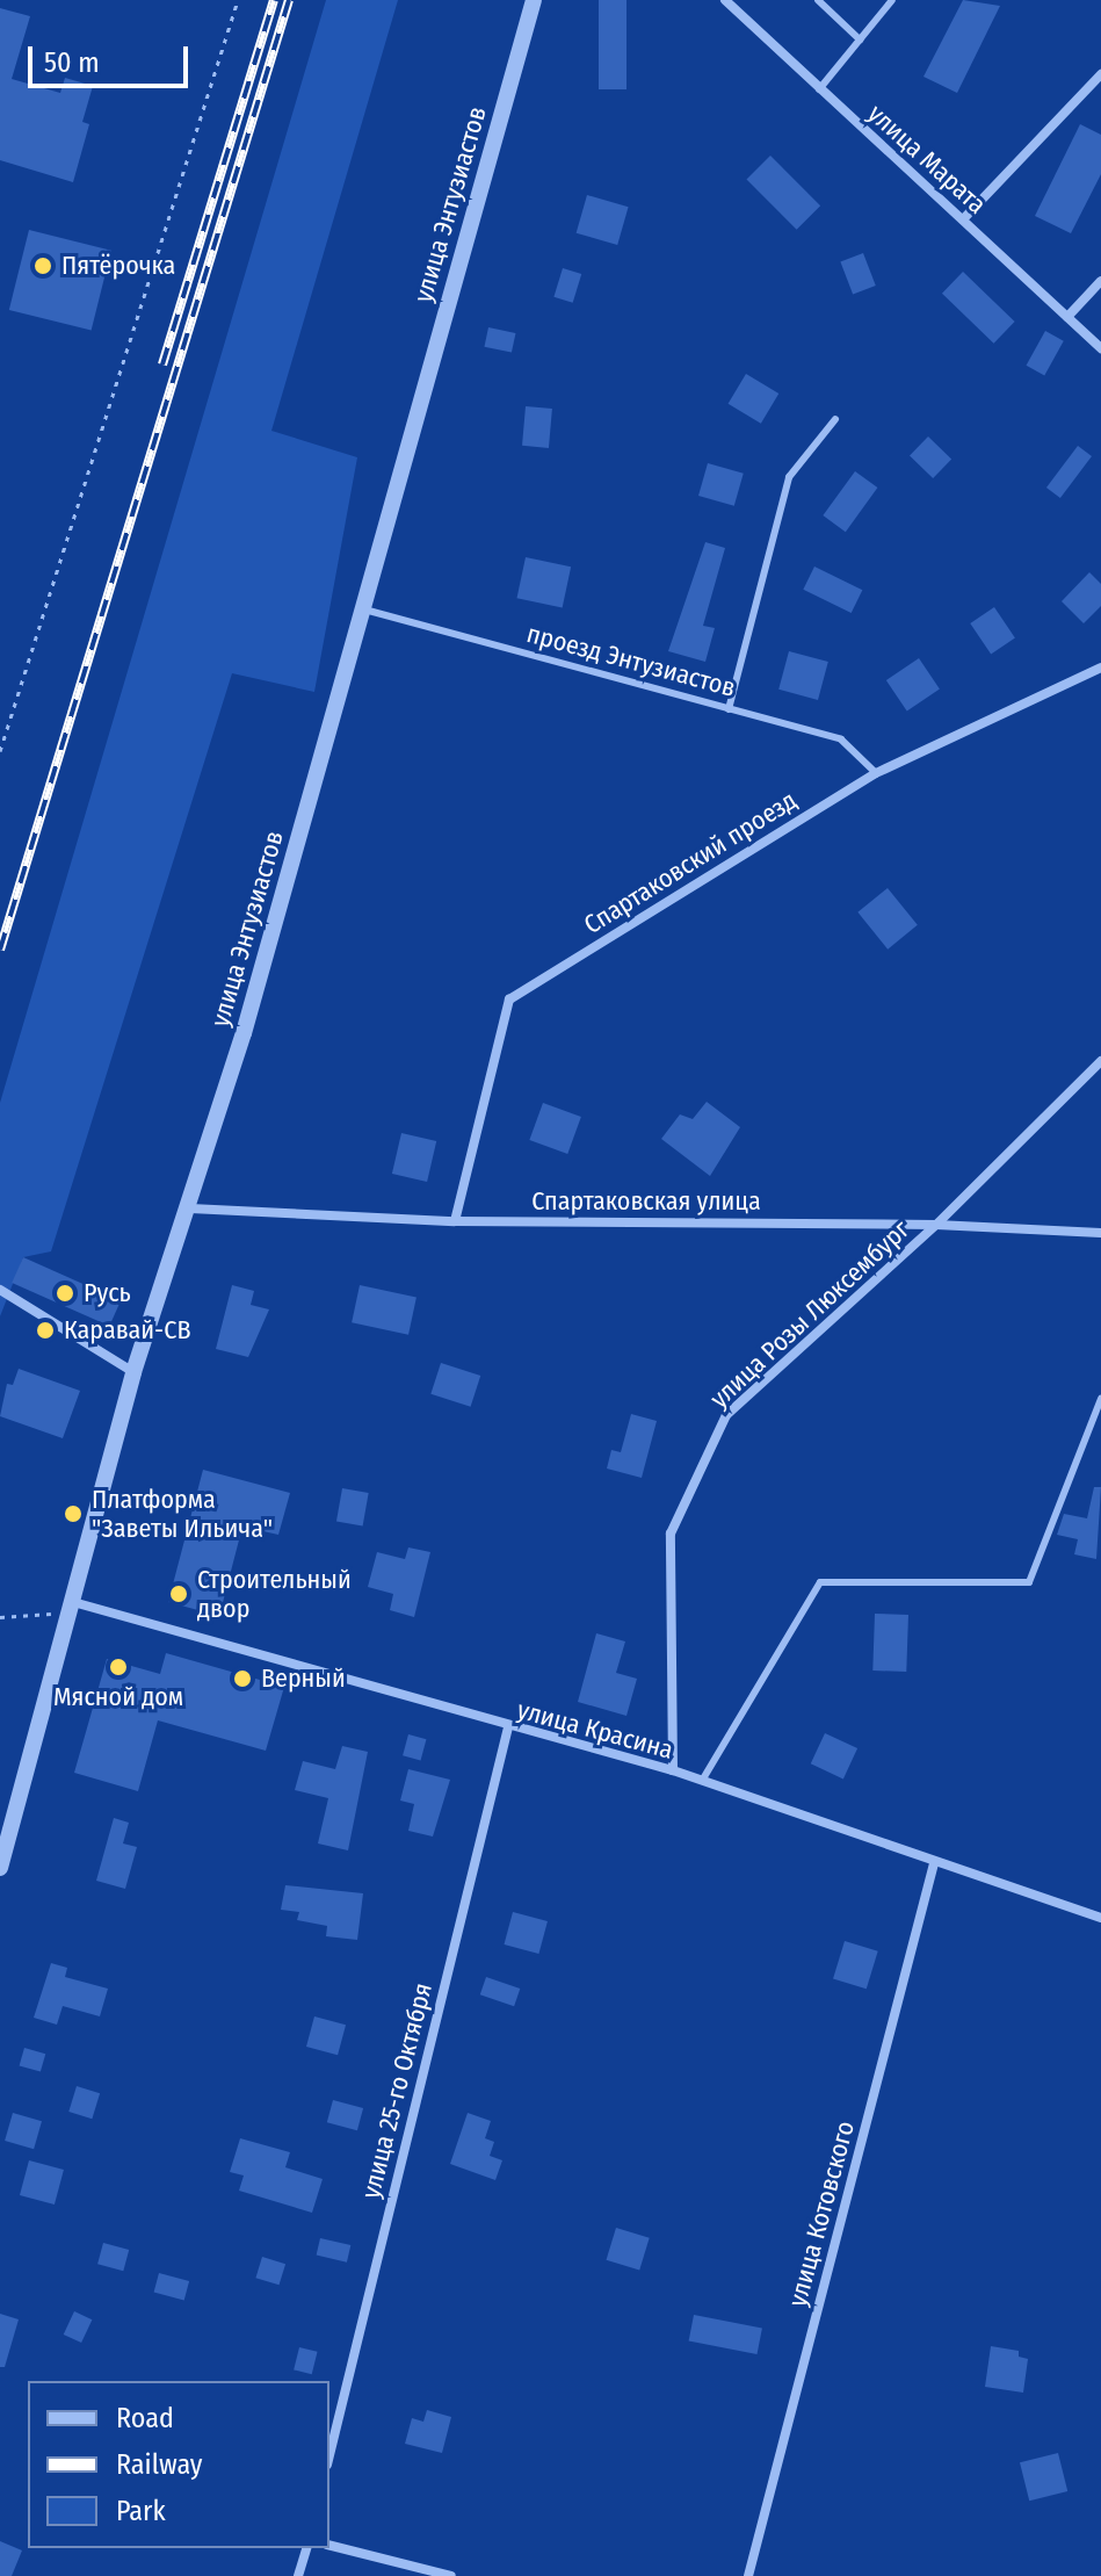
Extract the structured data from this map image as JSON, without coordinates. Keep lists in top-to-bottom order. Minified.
{"streets":{"street":["улица Марата","улица Энтузиастов","Спартаковский проезд","Спартаковская улица","улица Розы Люксембург","улица Красина","улица 25-го Октября","улица Котовского"],"lane":["проезд Энтузиастов"]},"crossings":[["улица Энтузиастов","проезд Энтузиастов"],["улица Энтузиастов","Спартаковская улица"],["улица Энтузиастов","улица Красина"],["проезд Энтузиастов","Спартаковский проезд"],["Спартаковский проезд","Спартаковская улица"],["Спартаковская улица","улица Розы Люксембург"],["улица Розы Люксембург","улица Красина"],["улица Красина","улица 25-го Октября"],["улица Красина","улица Котовского"]],"places":["Пятёрочка","Русь","Каравай-СВ","Платформа \"Заветы Ильича\"","Строительный двор","Мясной дом","Верный"],"legend":["Road","Railway","Park"],"scale_bar":"50 m"}
